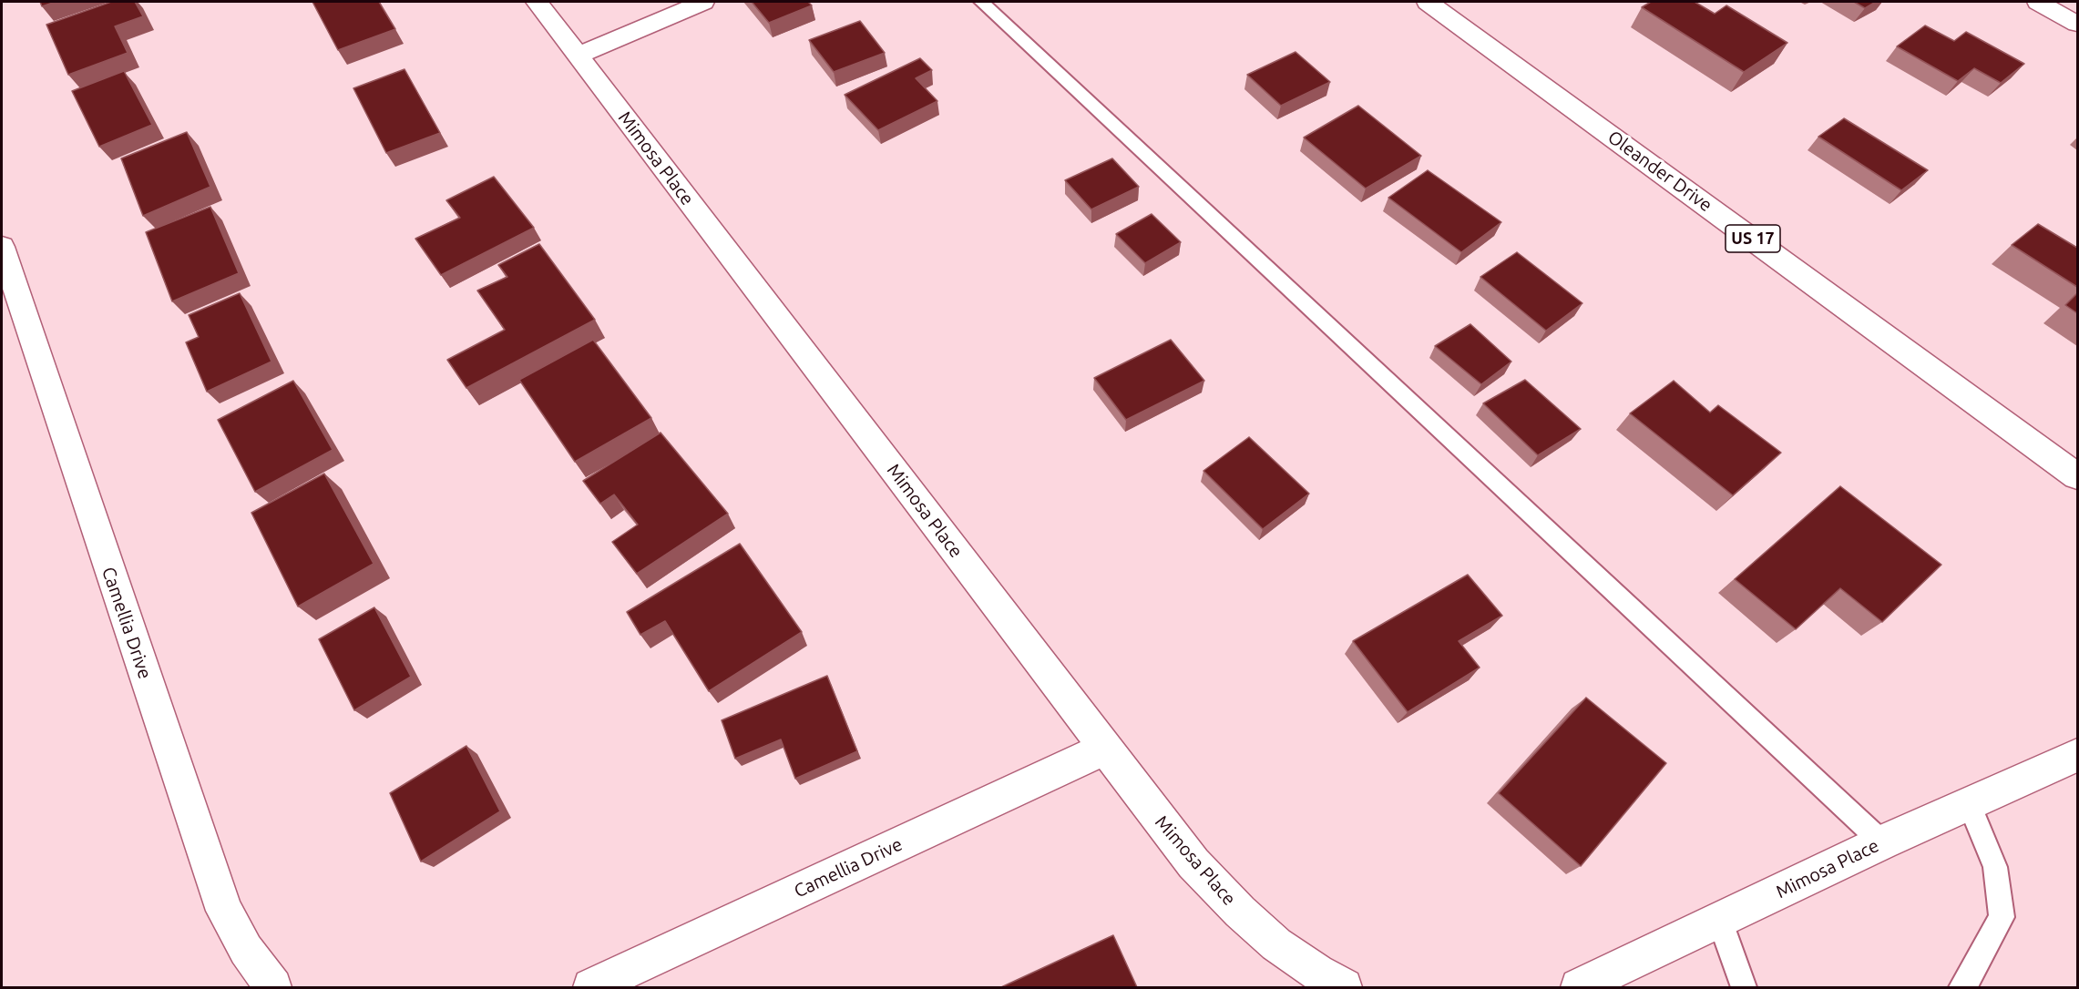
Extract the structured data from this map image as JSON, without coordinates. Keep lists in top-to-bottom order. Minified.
{"streets":{"street":["Mimosa Place","Oleander Drive","US 17","Camellia Drive"]},"crossings":[["Mimosa Place","Camellia Drive"]]}
